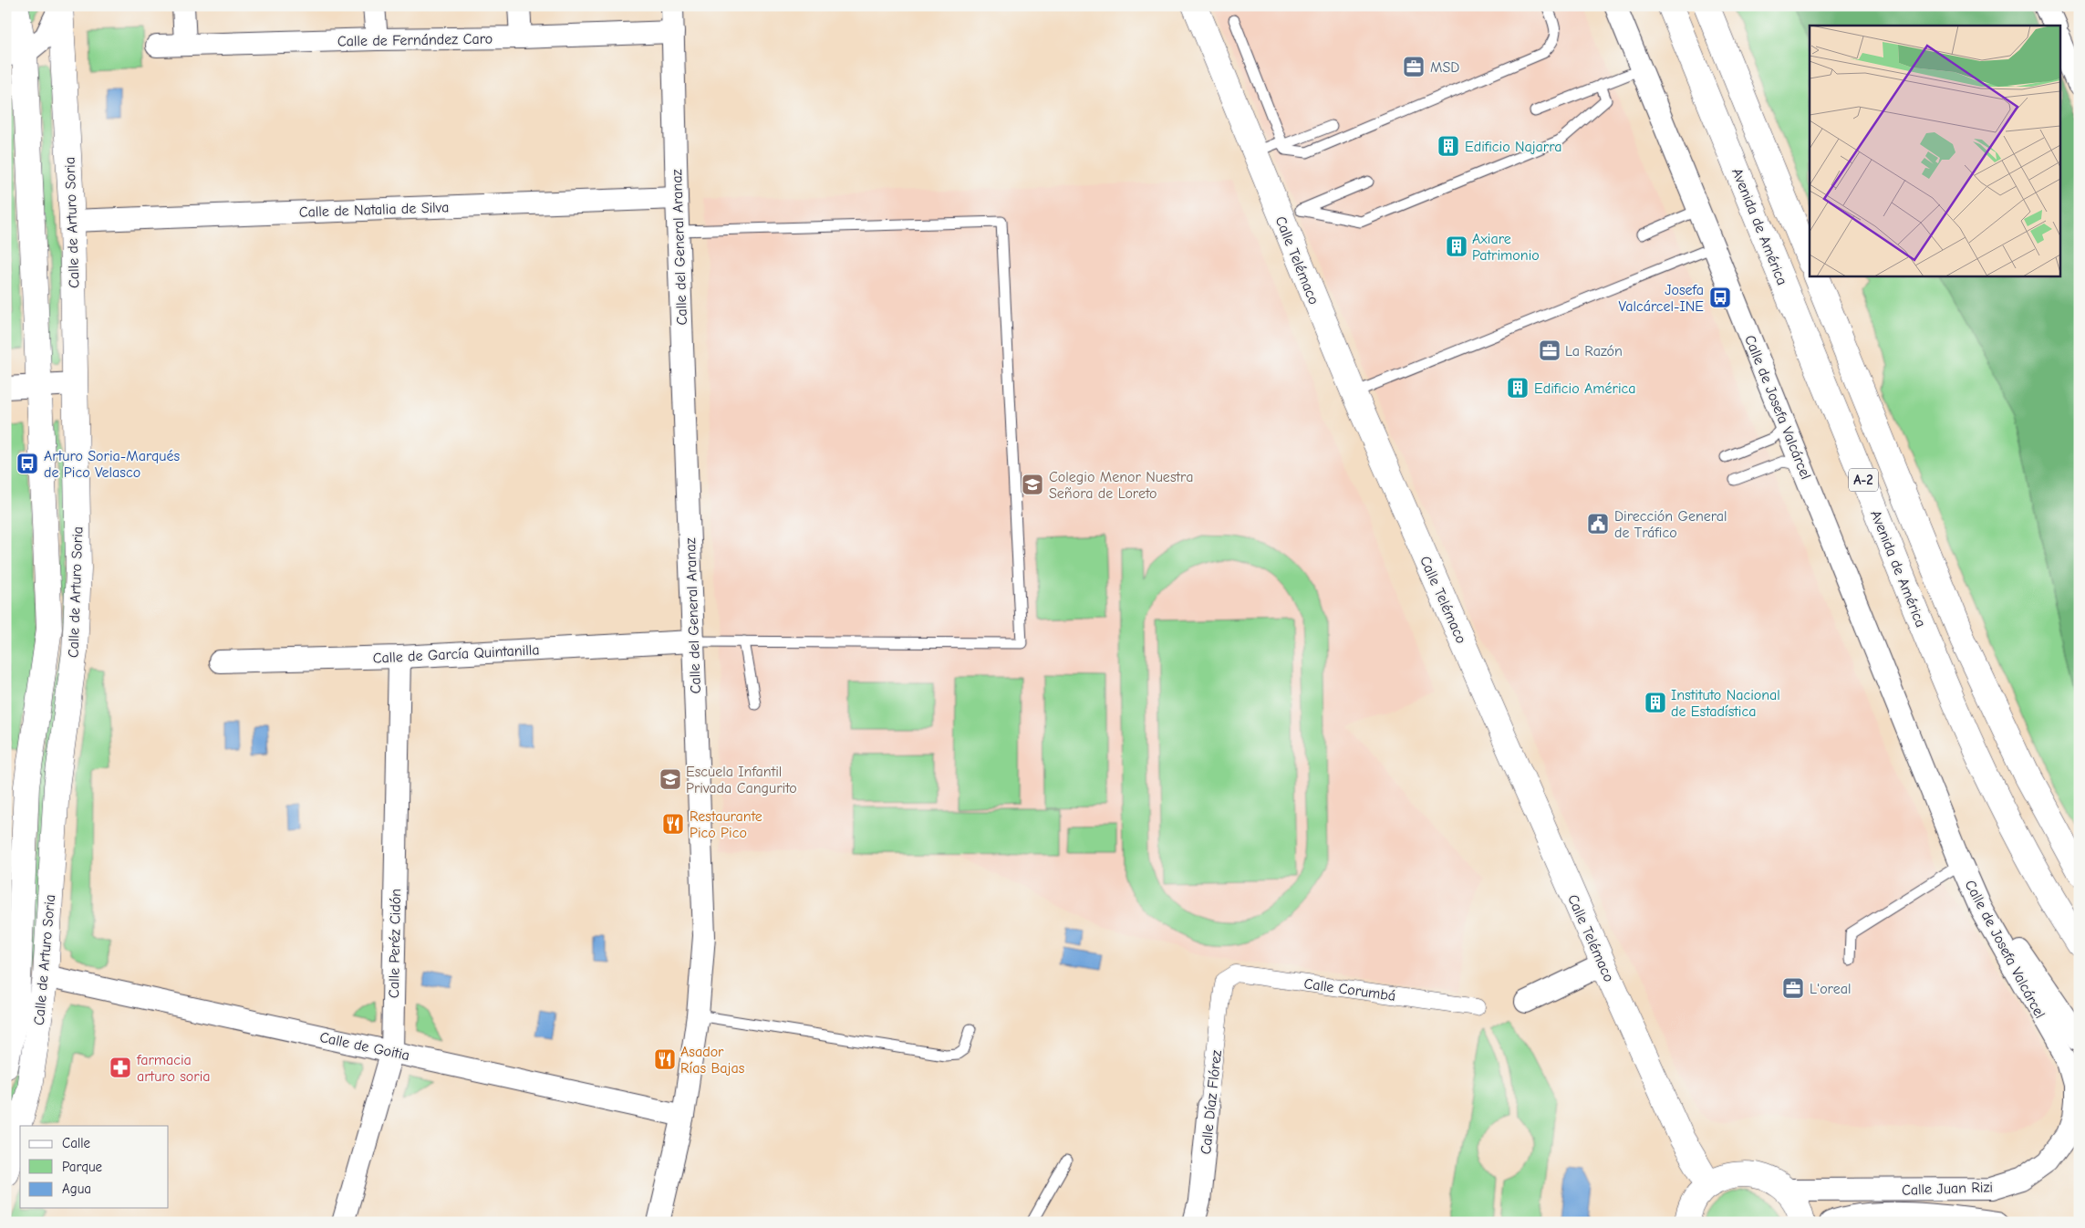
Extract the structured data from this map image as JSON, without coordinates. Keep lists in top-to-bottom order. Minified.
{"streets":{"main road":["Calle de Arturo Soria","Avenida de América","Calle Telémaco","A-2"],"street":["Calle de Fernández Caro","Calle de Natalia de Silva","Calle del General Aranaz","Calle de Josefa Valcárcel","Calle de García Quintanilla","Calle Peréz Cidón","Calle Corumbá","Calle de Goitia","Calle Díaz Flórez","Calle Juan Rizi"]},"crossings":[["Calle de Fernández Caro","Calle del General Aranaz"],["Calle de Natalia de Silva","Calle de Arturo Soria"],["Calle de Natalia de Silva","Calle del General Aranaz"],["Calle de Arturo Soria","Calle de Goitia"],["Calle del General Aranaz","Calle de García Quintanilla"],["Calle del General Aranaz","Calle de Goitia"],["Calle de Josefa Valcárcel","Calle Juan Rizi"],["Calle de García Quintanilla","Calle Peréz Cidón"],["Calle Peréz Cidón","Calle de Goitia"],["Calle Corumbá","Calle Díaz Flórez"]],"places":{"office":["MSD","La Razón","L'oreal"],"building":["Edificio Najarra","Axiare Patrimonio","Edificio América","Instituto Nacional de Estadística"],"bus stop":["Josefa Valcárcel-INE","Arturo Soria-Marqués de Pico Velasco"],"school or university":["Colegio Menor Nuestra Señora de Loreto","Escuela Infantil Privada Cangurito"],"public building":["Dirección General de Tráfico"],"restaurant":["Restaurante Pico Pico","Asador Rías Bajas"],"pharmacy":["farmacia arturo soria"]},"legend":["Calle","Parque","Agua"]}
